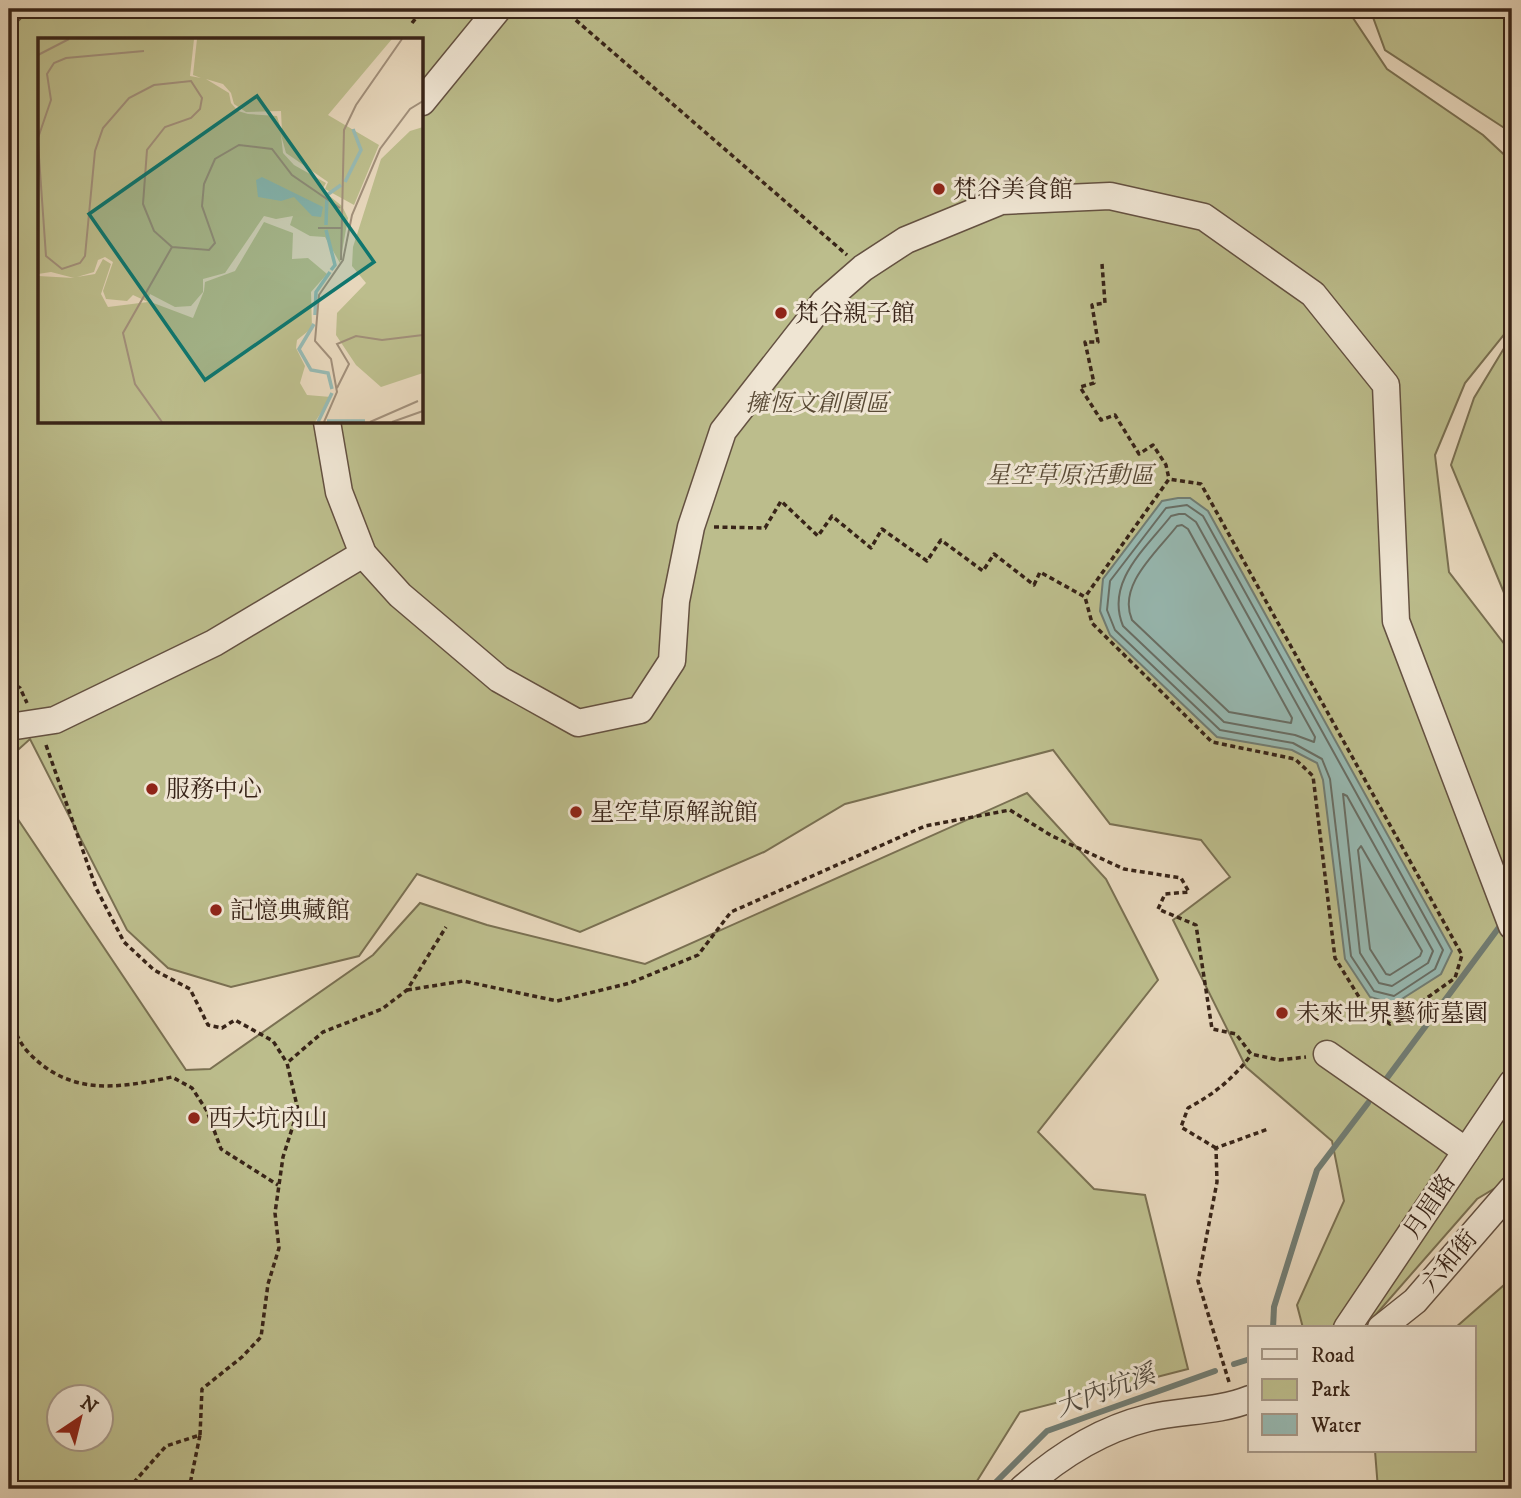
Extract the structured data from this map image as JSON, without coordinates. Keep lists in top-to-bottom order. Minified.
{"streets":{"street":["月眉路","六和街"]},"water":["大內坑溪"],"parks":["擁恆文創園區","星空草原活動區"],"places":["梵谷美食館","梵谷親子館","服務中心","星空草原解說館","記憶典藏館","未來世界藝術墓園","西大坑內山"],"legend":["Road","Park","Water"],"north":"top right"}
